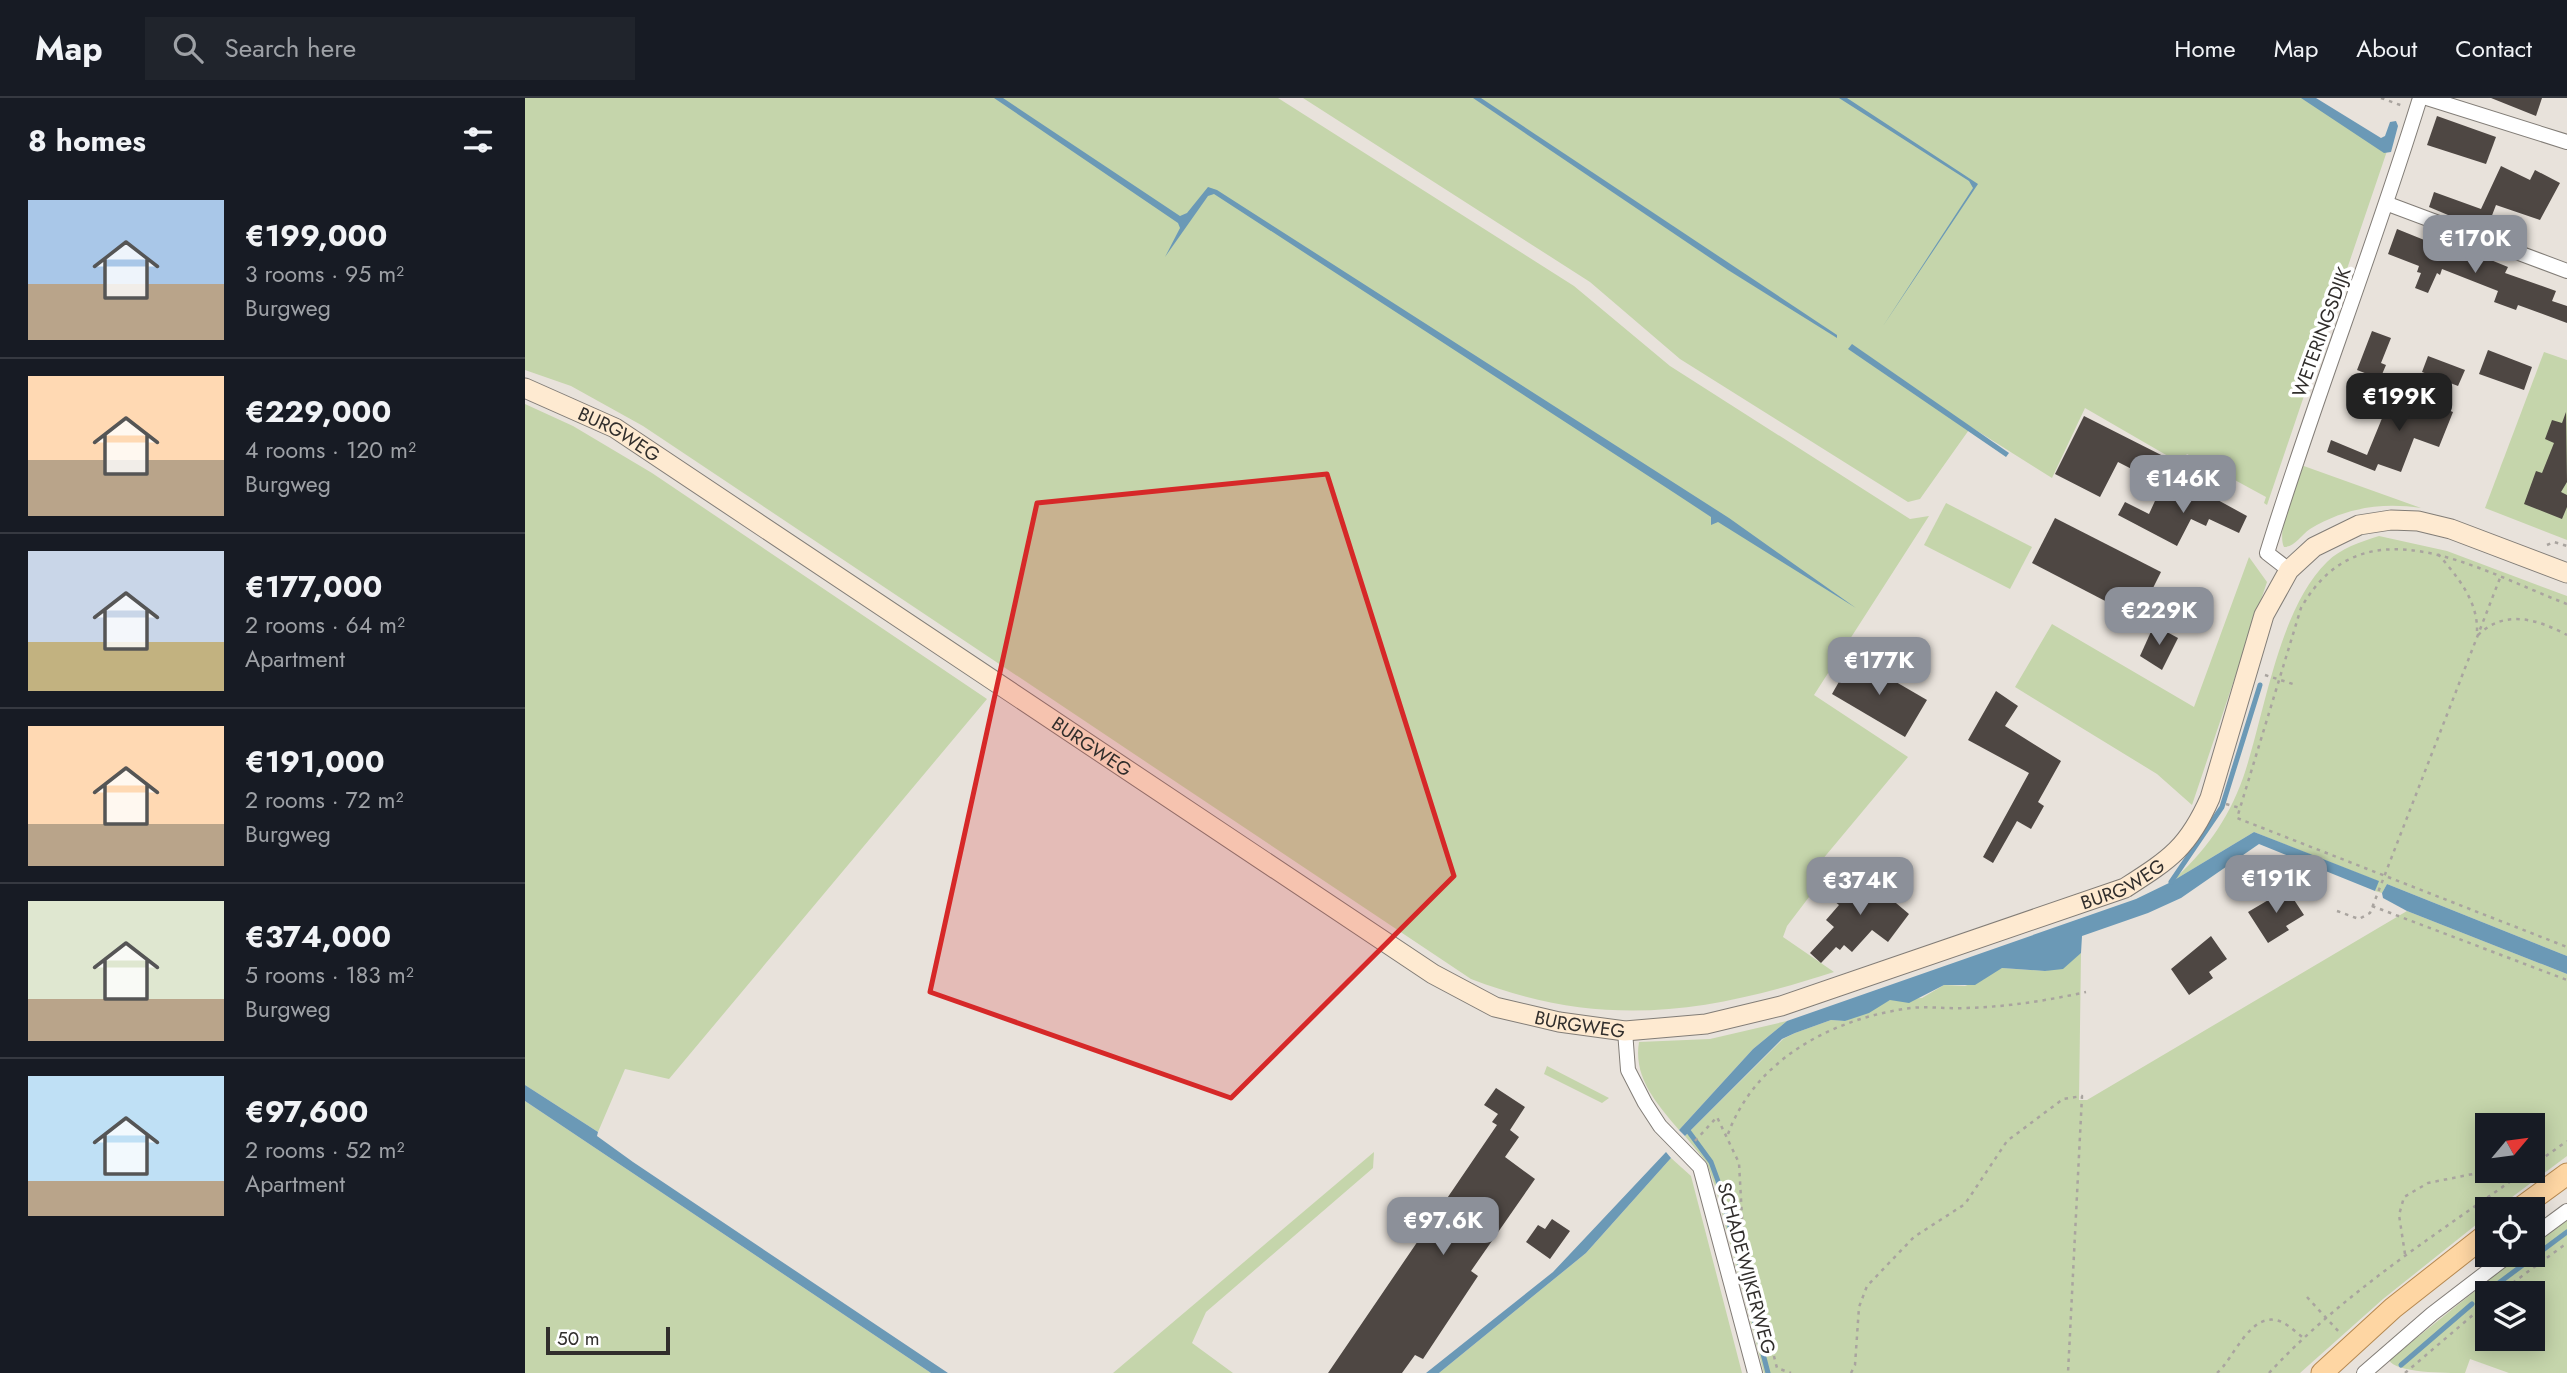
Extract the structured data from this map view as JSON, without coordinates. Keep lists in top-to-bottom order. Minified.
{"streets":{"main road":["BURGWEG"],"street":["WETERINGSDIJK","SCHADEWIJKERWEG"]},"crossings":[["WETERINGSDIJK","BURGWEG"],["BURGWEG","SCHADEWIJKERWEG"]],"scale_bar":"50 m","north":"top right","page":{"header":"Map","search":"Search here","nav":["Home","Map","About","Contact"],"heading":"8 homes","list":[{"name":"€199,000","note":"3 rooms · 95 m² · Burgweg"},{"name":"€229,000","note":"4 rooms · 120 m² · Burgweg"},{"name":"€177,000","note":"2 rooms · 64 m² · Apartment"},{"name":"€191,000","note":"2 rooms · 72 m² · Burgweg"},{"name":"€374,000","note":"5 rooms · 183 m² · Burgweg"},{"name":"€97,600","note":"2 rooms · 52 m² · Apartment"}],"price":["€170K","€199K","€146K","€229K","€177K","€191K","€374K","€97.6K"],"scale":"50 m"}}
